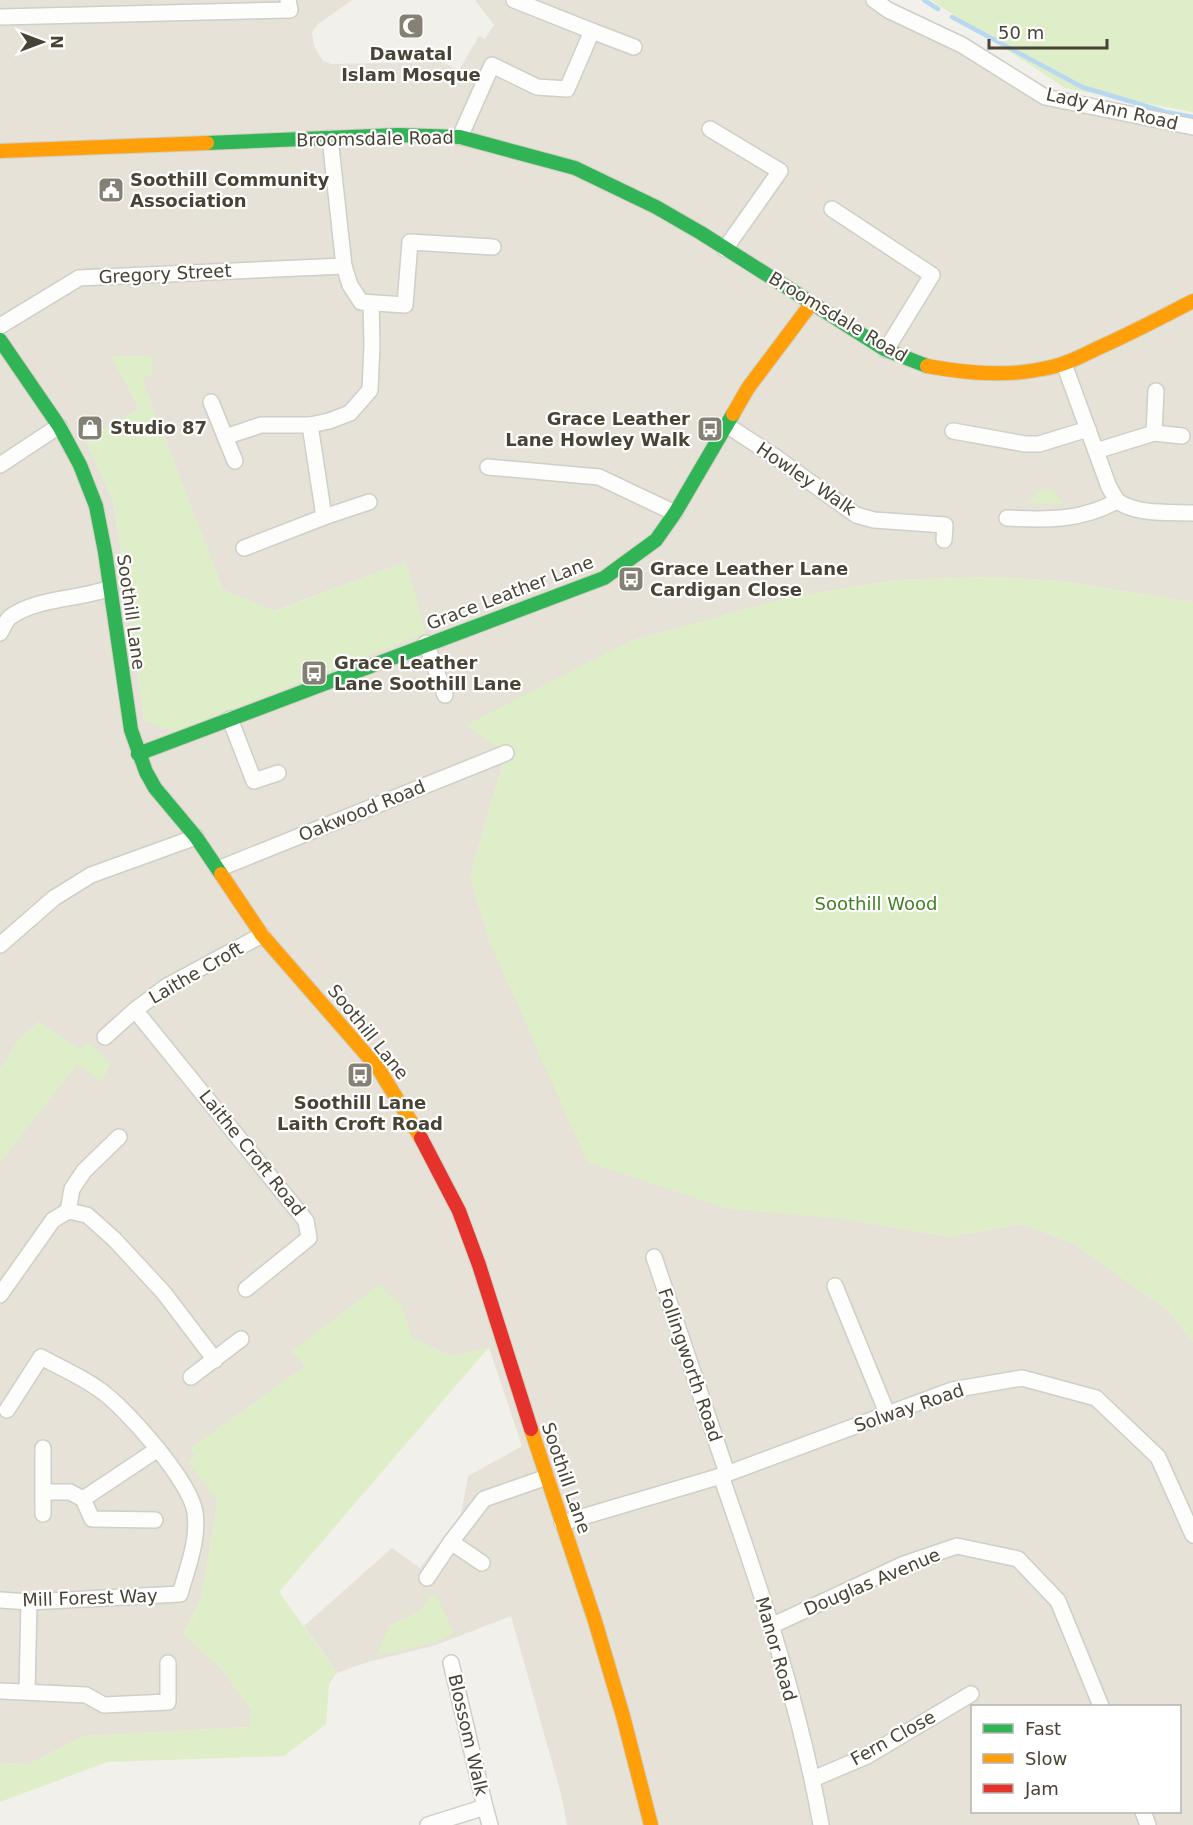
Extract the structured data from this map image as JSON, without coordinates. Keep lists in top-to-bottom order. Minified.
{"streets":{"street":["Lady Ann Road","Broomsdale Road","Gregory Street","Howley Walk","Grace Leather Lane","Soothill Lane","Oakwood Road","Laithe Croft","Laithe Croft Road","Follingworth Road","Solway Road","Douglas Avenue","Mill Forest Way","Manor Road","Blossom Walk","Fern Close"]},"crossings":[["Broomsdale Road","Grace Leather Lane"],["Howley Walk","Grace Leather Lane"],["Grace Leather Lane","Soothill Lane"],["Soothill Lane","Oakwood Road"],["Soothill Lane","Laithe Croft"],["Soothill Lane","Solway Road"],["Laithe Croft","Laithe Croft Road"],["Follingworth Road","Solway Road"],["Follingworth Road","Manor Road"],["Solway Road","Manor Road"],["Douglas Avenue","Manor Road"],["Manor Road","Fern Close"]],"parks":["Soothill Wood"],"places":{"mosque":["Dawatal Islam Mosque"],"public building":["Soothill Community Association"],"shop":["Studio 87"],"bus stop":["Grace Leather Lane Howley Walk","Grace Leather Lane Cardigan Close","Grace Leather Lane Soothill Lane","Soothill Lane Laith Croft Road"]},"legend":["Fast","Slow","Jam"],"scale_bar":"50 m","north":"right"}
